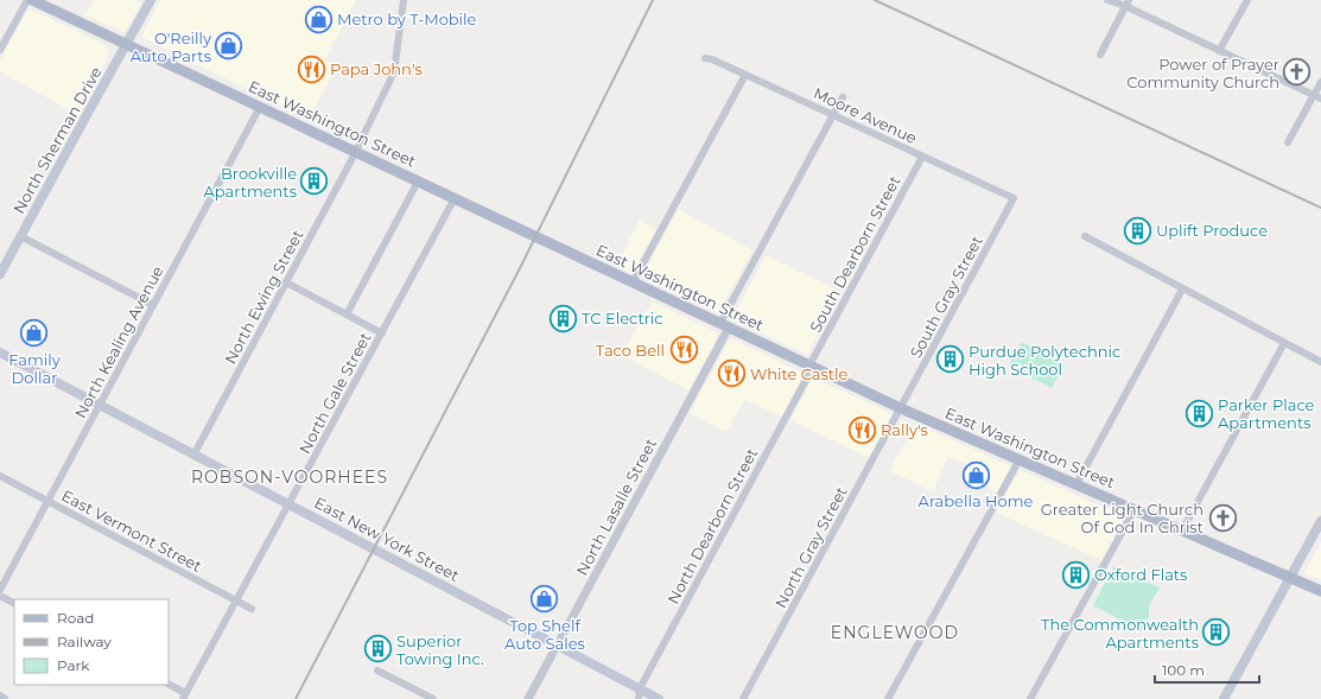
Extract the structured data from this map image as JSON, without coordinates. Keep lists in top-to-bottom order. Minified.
{"streets":{"main road":["East Washington Street","North Sherman Drive","East New York Street"],"street":["Moore Avenue","South Dearborn Street","North Ewing Street","South Gray Street","North Kealing Avenue","North Gale Street","North Lasalle Street","North Dearborn Street","East Vermont Street","North Gray Street"]},"crossings":[["Moore Avenue","South Dearborn Street"],["Moore Avenue","South Gray Street"],["East Washington Street","North Sherman Drive"],["East Washington Street","South Dearborn Street"],["East Washington Street","North Ewing Street"],["East Washington Street","South Gray Street"],["East Washington Street","North Kealing Avenue"],["East Washington Street","North Gale Street"],["East Washington Street","North Lasalle Street"],["East Washington Street","North Dearborn Street"],["East Washington Street","North Gray Street"],["South Dearborn Street","North Dearborn Street"],["North Ewing Street","East New York Street"],["South Gray Street","North Gray Street"],["North Kealing Avenue","East Vermont Street"],["North Kealing Avenue","East New York Street"],["North Gale Street","East Vermont Street"],["North Gale Street","East New York Street"],["North Lasalle Street","East New York Street"],["North Dearborn Street","East New York Street"]],"districts":["ROBSON-VOORHEES","ENGLEWOOD"],"places":{"shop":["Metro by T-Mobile","O'Reilly Auto Parts","Family Dollar","Arabella Home","Top Shelf Auto Sales"],"restaurant":["Papa John's","Taco Bell","White Castle","Rally's"],"church":["Power of Prayer Community Church","Greater Light Church Of God In Christ"],"building":["Brookville Apartments","Uplift Produce","TC Electric","Purdue Polytechnic High School","Parker Place Apartments","Oxford Flats","The Commonwealth Apartments","Superior Towing Inc."]},"legend":["Road","Railway","Park"],"scale_bar":"100 m"}
